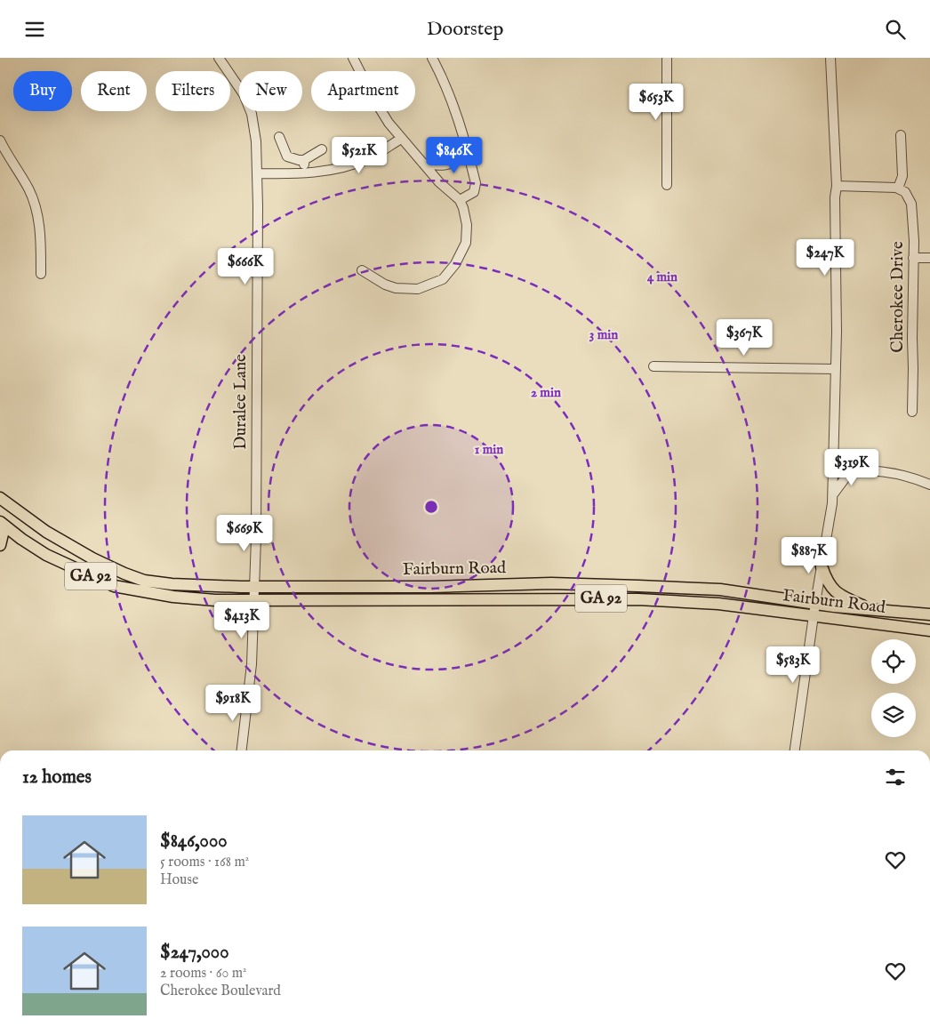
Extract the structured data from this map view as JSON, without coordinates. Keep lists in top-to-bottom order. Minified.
{"streets":{"main road":["Fairburn Road","GA 92"],"street":["Cherokee Drive","Duralee Lane"]},"crossings":[["Duralee Lane","Fairburn Road"],["Fairburn Road","GA 92"]],"page":{"header":"Doorstep","chip":["Buy","Rent","Filters","New","Apartment"],"price":["$653K","$521K","$846K","$247K","$666K","$367K","$319K","$669K","$887K","$413K","$583K","$918K"],"heading":"12 homes","list":[{"name":"$846,000","note":"5 rooms · 168 m² · House"},{"name":"$247,000","note":"2 rooms · 60 m² · Cherokee Boulevard"}]},"rings":["4 min","3 min","2 min","1 min"]}
